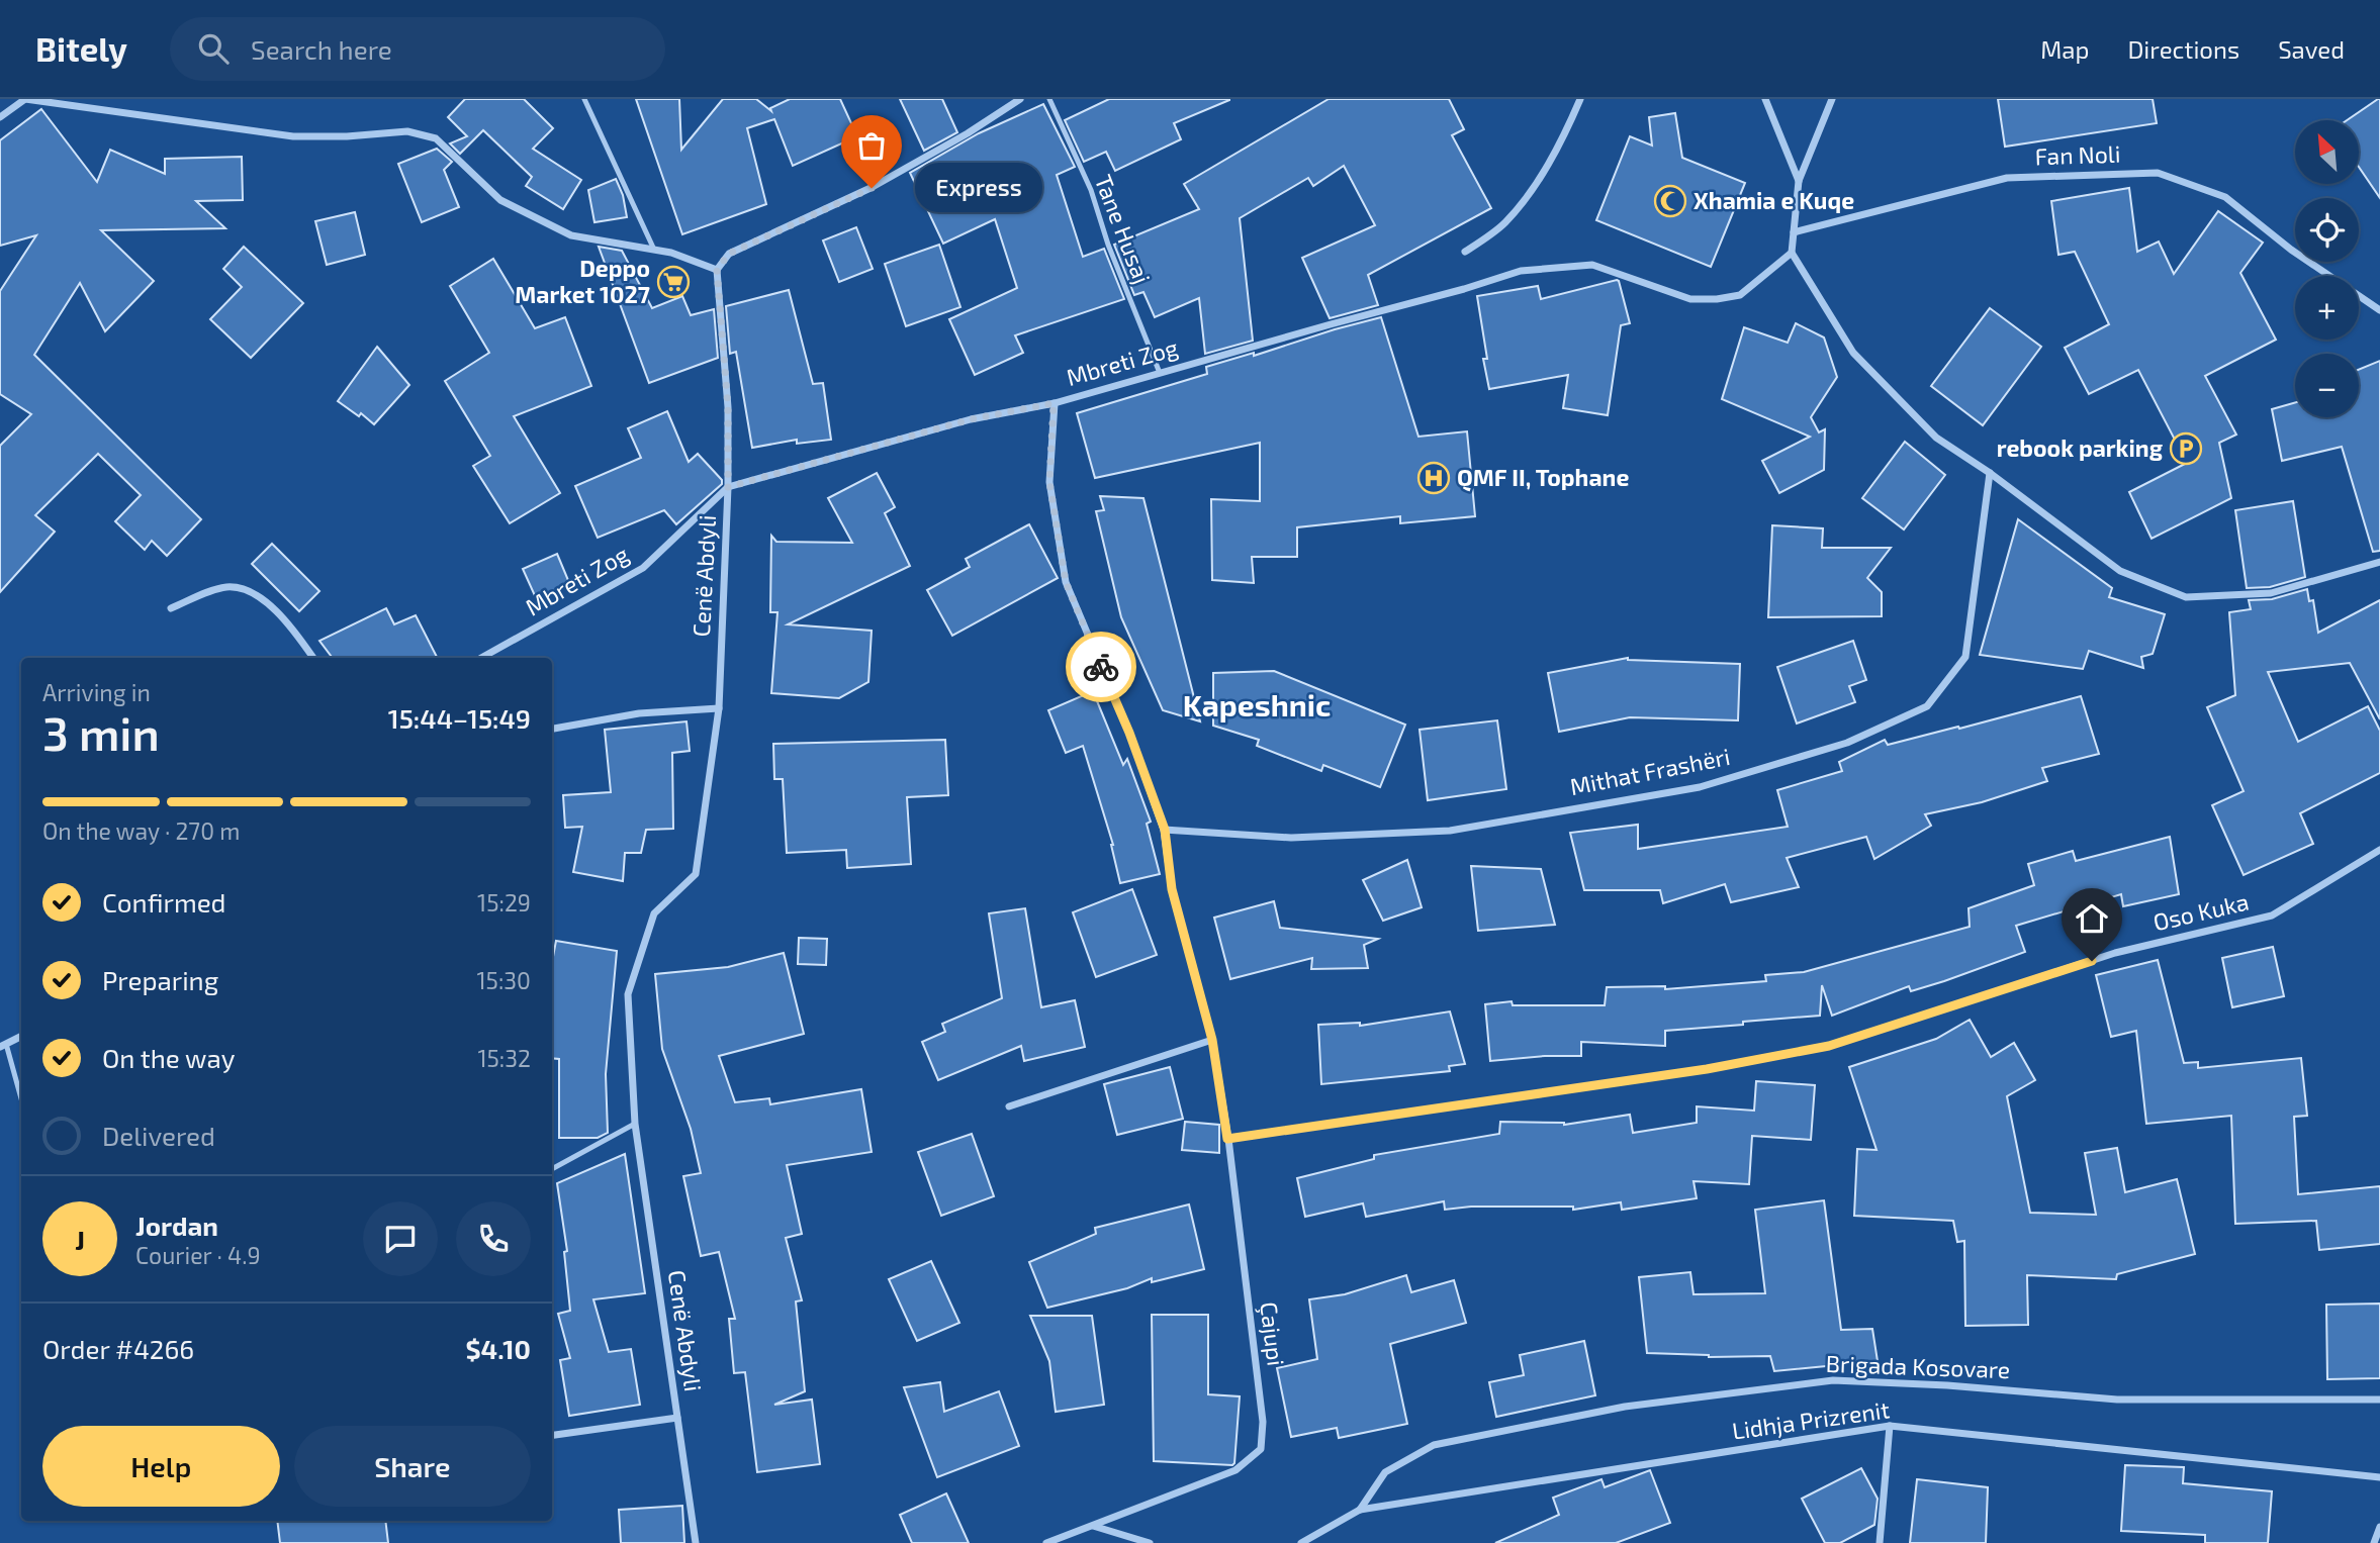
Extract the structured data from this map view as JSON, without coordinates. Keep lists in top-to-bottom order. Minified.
{"streets":{"street":["Fan Noli","Mbreti Zog","Cenë Abdyli","Mithat Frashëri","Oso Kuka","Çajupi","Brigada Kosovare","Lidhja Prizrenit"],"lane":["Tane Husaj"]},"crossings":[["Tane Husaj","Mbreti Zog"],["Mbreti Zog","Cenë Abdyli"],["Mbreti Zog","Çajupi"],["Mithat Frashëri","Çajupi"],["Oso Kuka","Çajupi"],["Brigada Kosovare","Lidhja Prizrenit"]],"districts":["Kapeshnic"],"places":{"other":["Express"],"mosque":["Xhamia e Kuqe"],"supermarket":["Deppo Market 1027"],"parking":["rebook parking"],"hospital":["QMF II, Tophane"]},"north":"top left","page":{"header":"Bitely","search":"Search here","nav":["Map","Directions","Saved"],"map_buttons":["+","−"],"bubble":"Express","heading":["3 min","Arriving in","15:44–15:49"],"panel":["Jordan","Courier · 4.9","Order #4266","$4.10"],"bar":"On the way · 270 m","list":[["Confirmed","15:29"],["Preparing","15:30"],["On the way","15:32"],"Delivered"],"round":"J","buttons":["Help","Share"]}}
